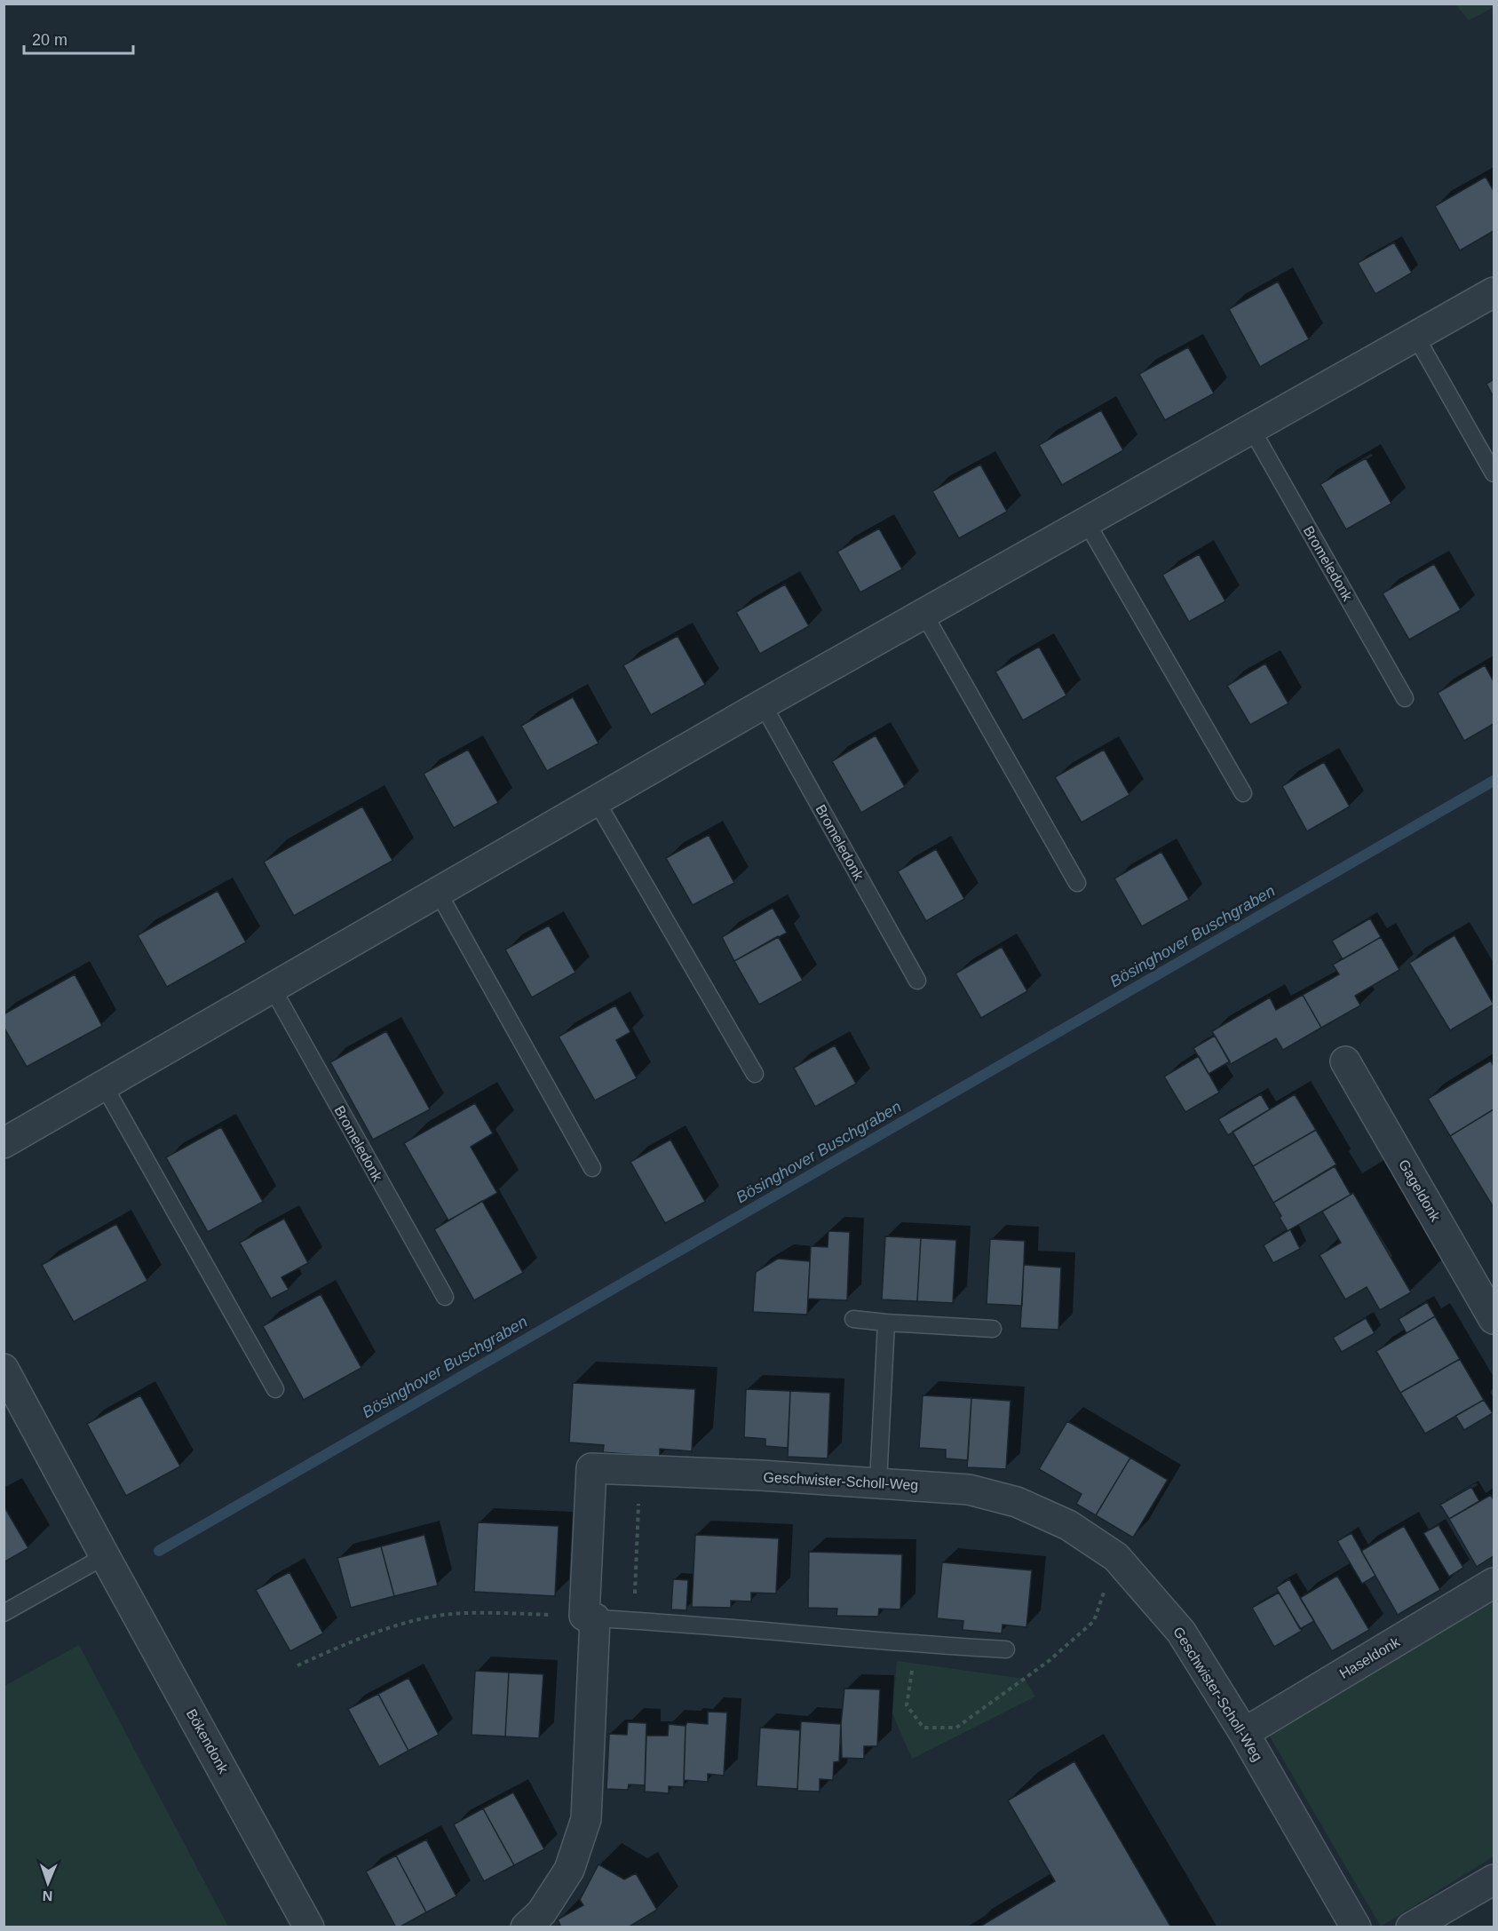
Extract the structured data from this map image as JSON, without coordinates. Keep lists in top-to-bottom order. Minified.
{"streets":{"street":["Gageldonk","Geschwister-Scholl-Weg","Haseldonk","Bökendonk"],"lane":["Bromeledonk"]},"crossings":[["Geschwister-Scholl-Weg","Haseldonk"]],"water":["Bösinghover Buschgraben"],"scale_bar":"20 m","north":"bottom"}
